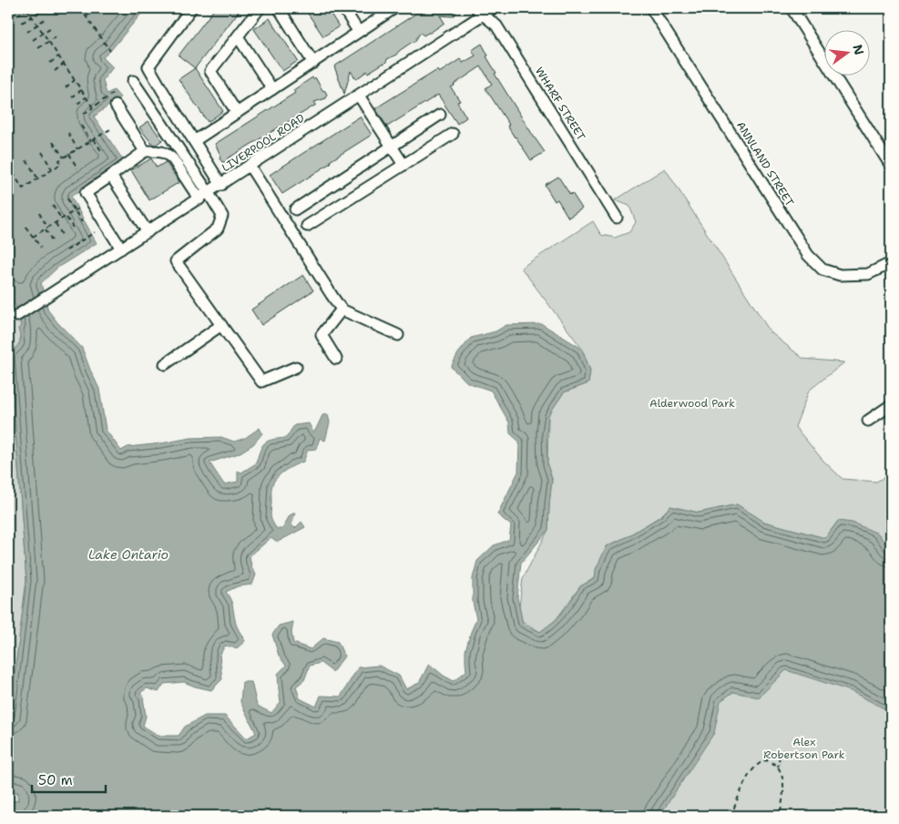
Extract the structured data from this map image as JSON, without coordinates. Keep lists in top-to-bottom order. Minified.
{"streets":{"street":["WHARF STREET","LIVERPOOL ROAD","ANNLAND STREET"]},"crossings":[["WHARF STREET","LIVERPOOL ROAD"]],"water":["Lake Ontario"],"parks":["Alderwood Park","Alex Robertson Park"],"scale_bar":"50 m","north":"right"}
